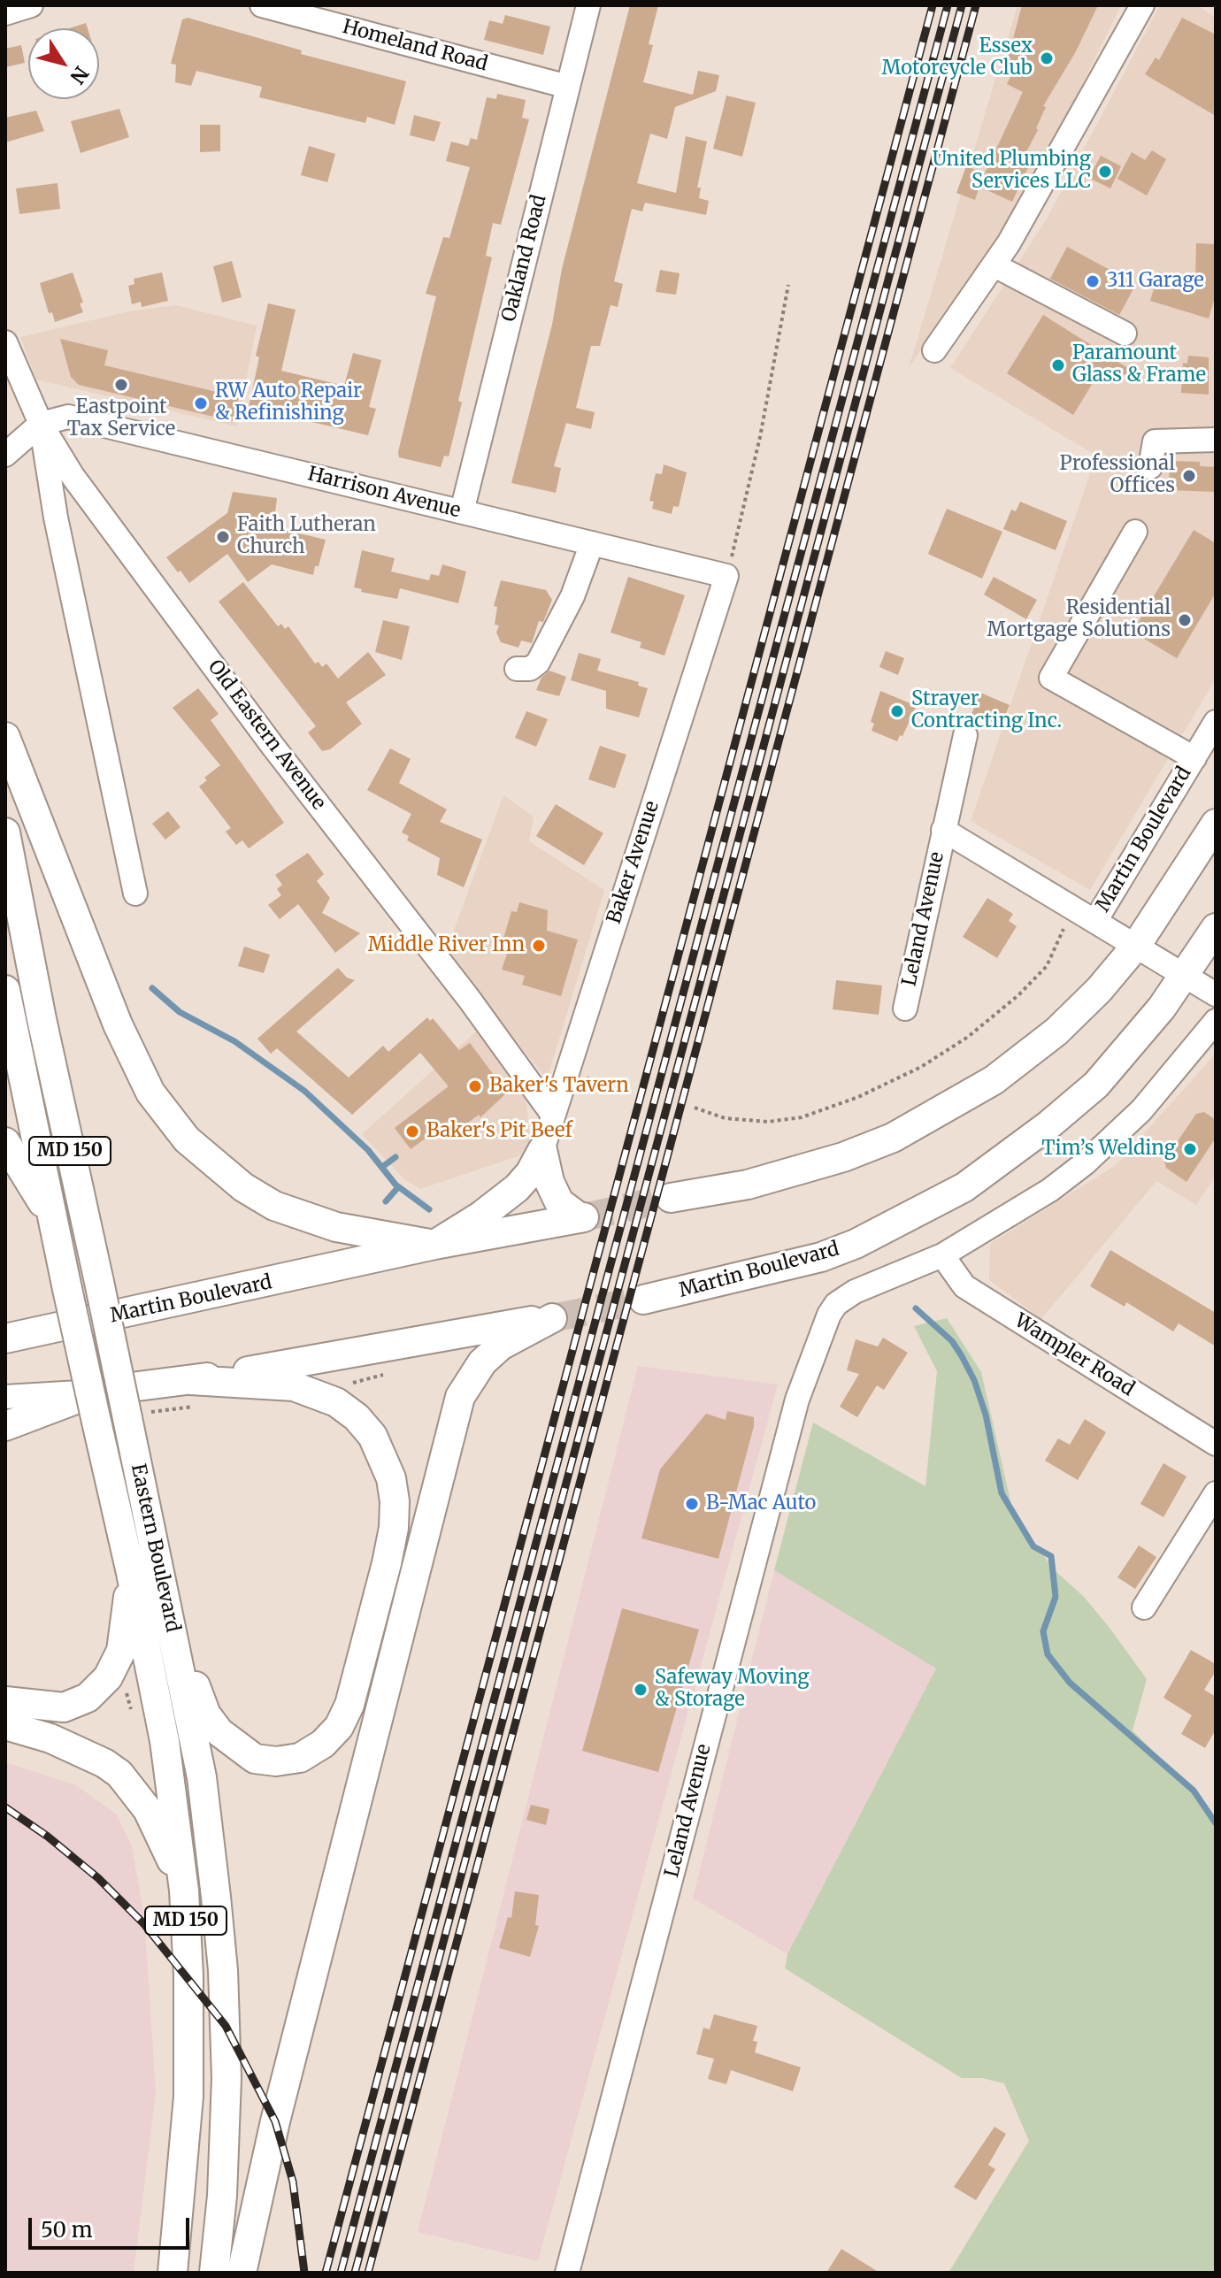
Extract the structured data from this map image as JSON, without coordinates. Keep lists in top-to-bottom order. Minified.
{"streets":{"main road":["Martin Boulevard","MD 150","Eastern Boulevard"],"street":["Homeland Road","Oakland Road","Harrison Avenue","Old Eastern Avenue","Baker Avenue","Leland Avenue","Wampler Road"]},"crossings":[["Homeland Road","Oakland Road"],["Oakland Road","Harrison Avenue"],["Harrison Avenue","Old Eastern Avenue"],["Harrison Avenue","Baker Avenue"],["Old Eastern Avenue","Baker Avenue"],["Martin Boulevard","Baker Avenue"],["Leland Avenue","Wampler Road"]],"places":["Essex Motorcycle Club","United Plumbing Services LLC","311 Garage","Paramount Glass & Frame","Eastpoint Tax Service","RW Auto Repair & Refinishing","Professional Offices","Faith Lutheran Church","Residential Mortgage Solutions","Strayer Contracting Inc.","Middle River Inn","Baker's Tavern","Baker's Pit Beef","Tim’s Welding","B-Mac Auto","Safeway Moving & Storage"],"scale_bar":"50 m","north":"bottom right"}
